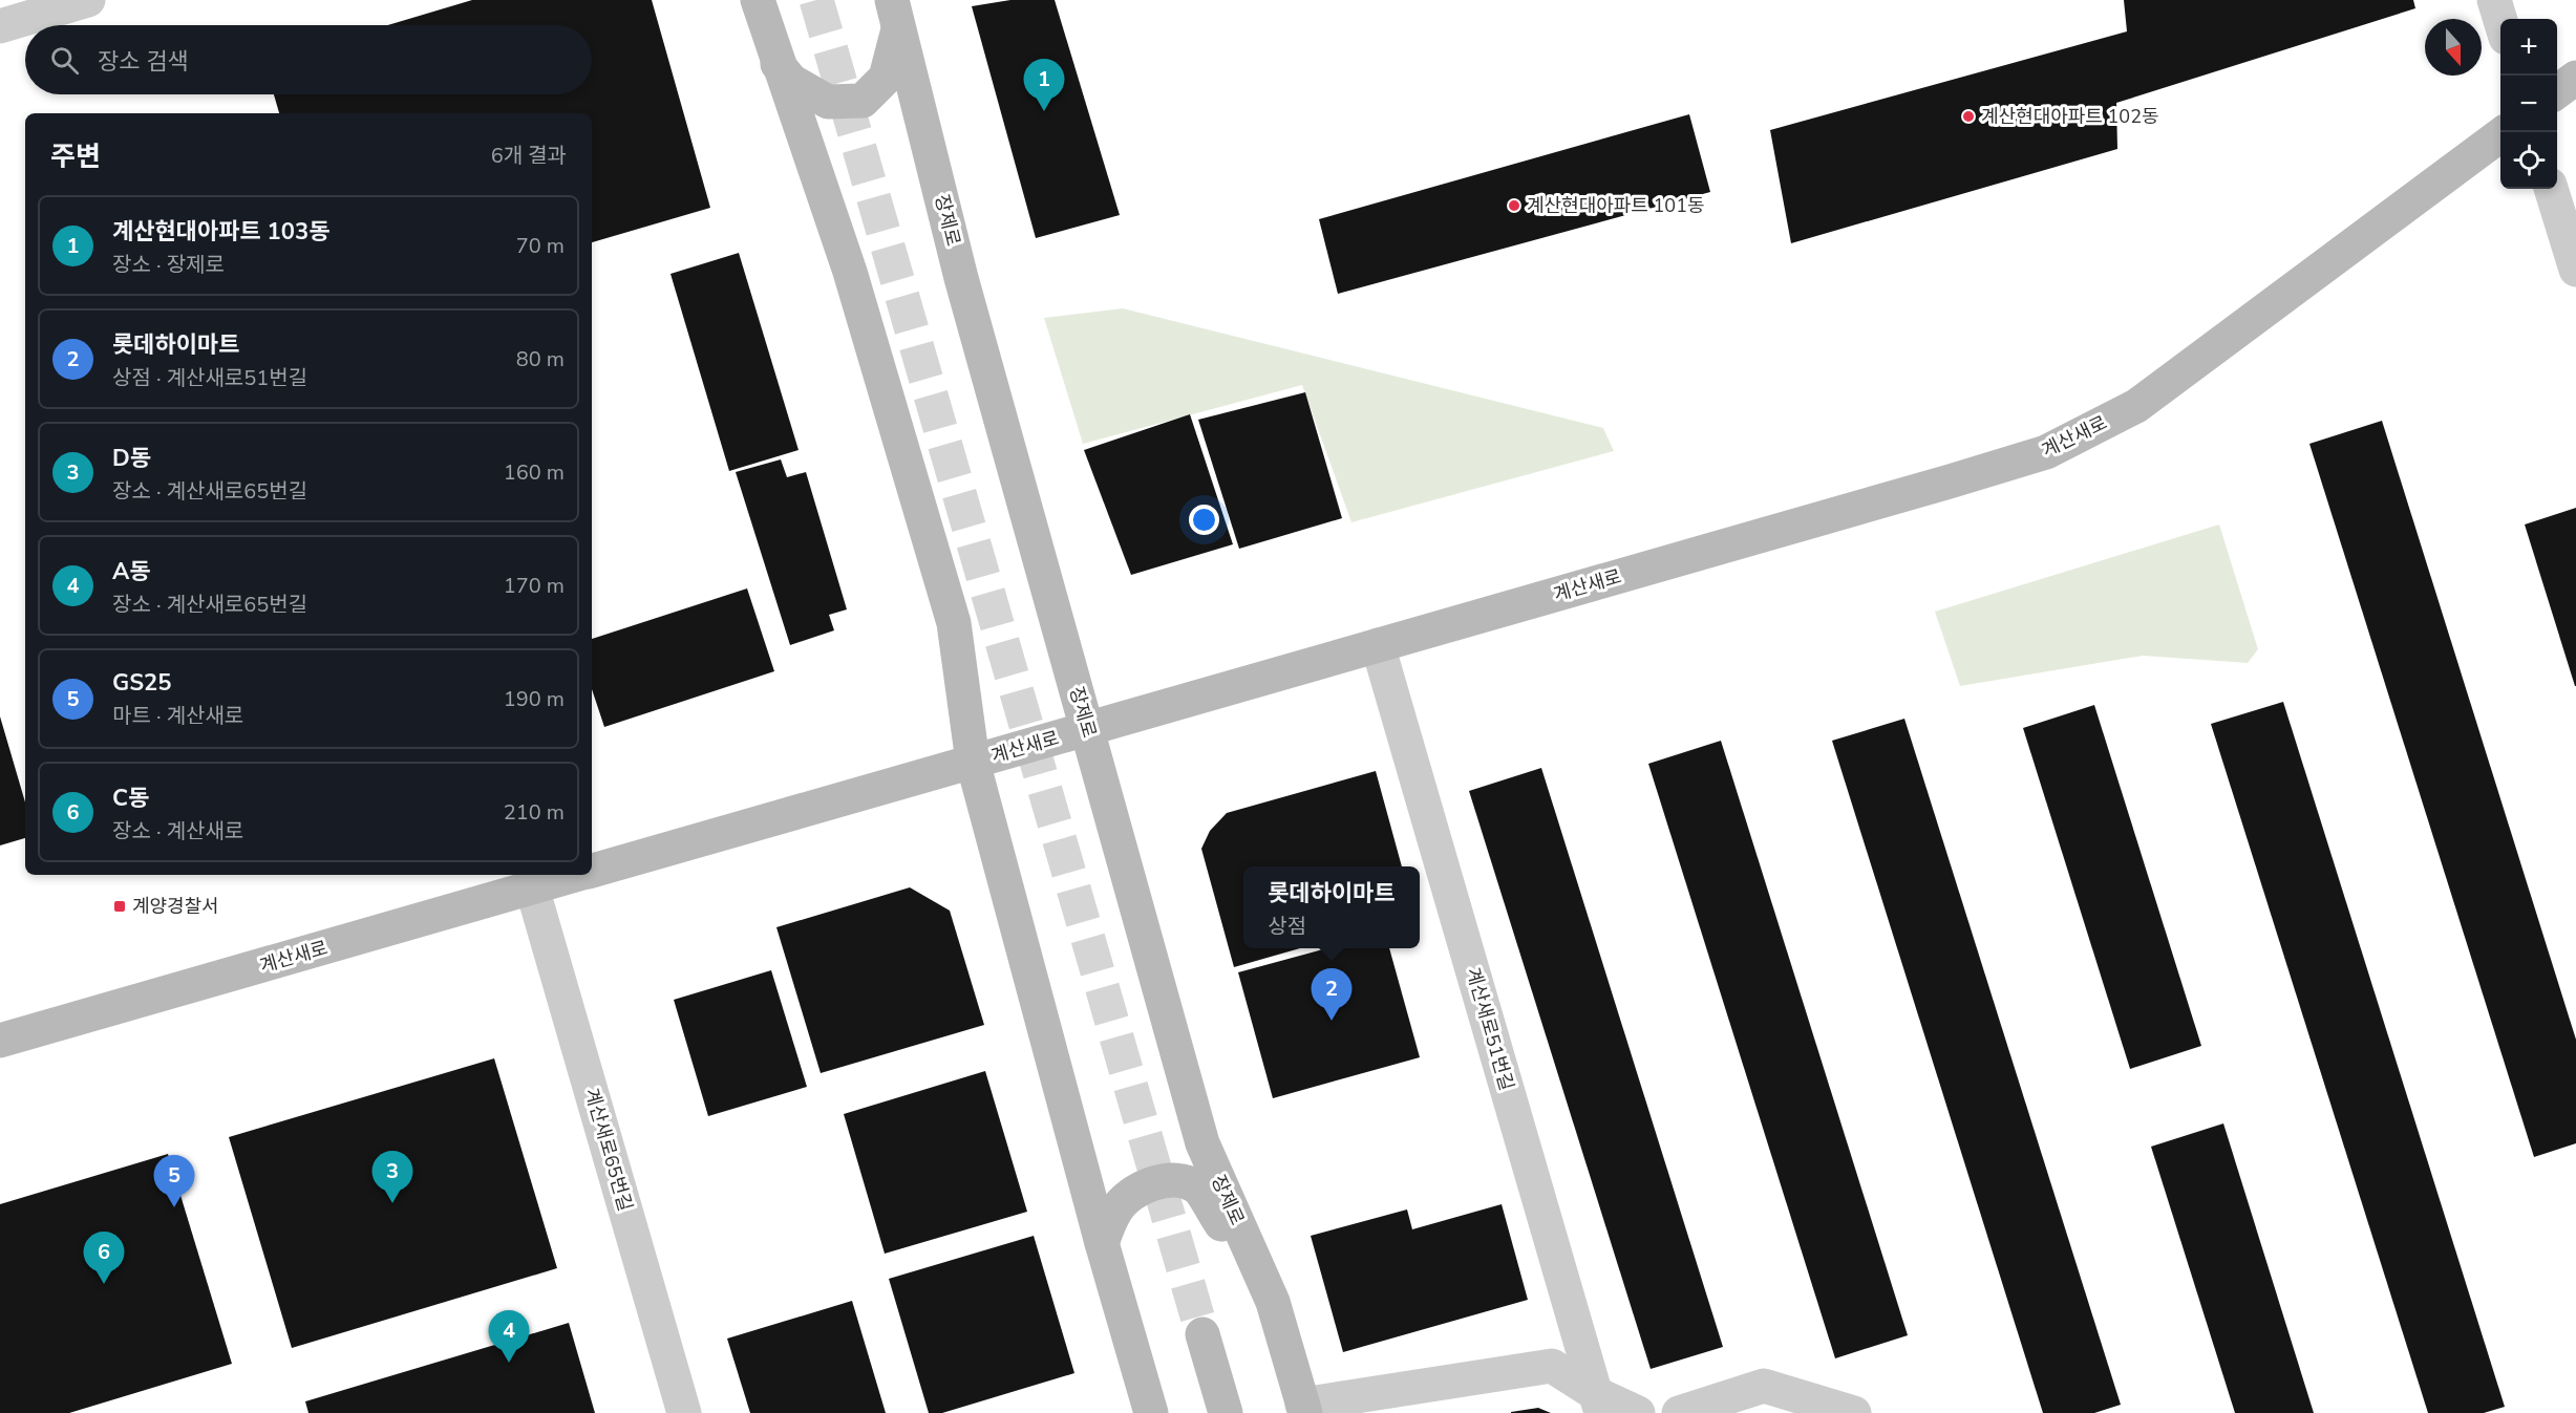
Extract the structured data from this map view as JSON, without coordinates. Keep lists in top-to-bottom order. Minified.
{"streets":{"main road":["장제로","계산새로"],"street":["계산새로51번길","계산새로65번길"]},"crossings":[["장제로","계산새로"],["계산새로","계산새로51번길"],["계산새로","계산새로65번길"]],"places":{"other":["계산현대아파트 102동","계산현대아파트 101동"],"transit":["계양경찰서"]},"north":"bottom","page":{"map_buttons":["+","−"],"search":"장소 검색","pins":["1","2","3","5","6","4"],"heading":["주변","6개 결과"],"list":[{"mark":"1","name":"계산현대아파트 103동","note":"장소 · 장제로","value":"70 m"},{"mark":"2","name":"롯데하이마트","note":"상점 · 계산새로51번길","value":"80 m"},{"mark":"3","name":"D동","note":"장소 · 계산새로65번길","value":"160 m"},{"mark":"4","name":"A동","note":"장소 · 계산새로65번길","value":"170 m"},{"mark":"5","name":"GS25","note":"마트 · 계산새로","value":"190 m"},{"mark":"6","name":"C동","note":"장소 · 계산새로","value":"210 m"}],"popup":["롯데하이마트","상점"]}}
